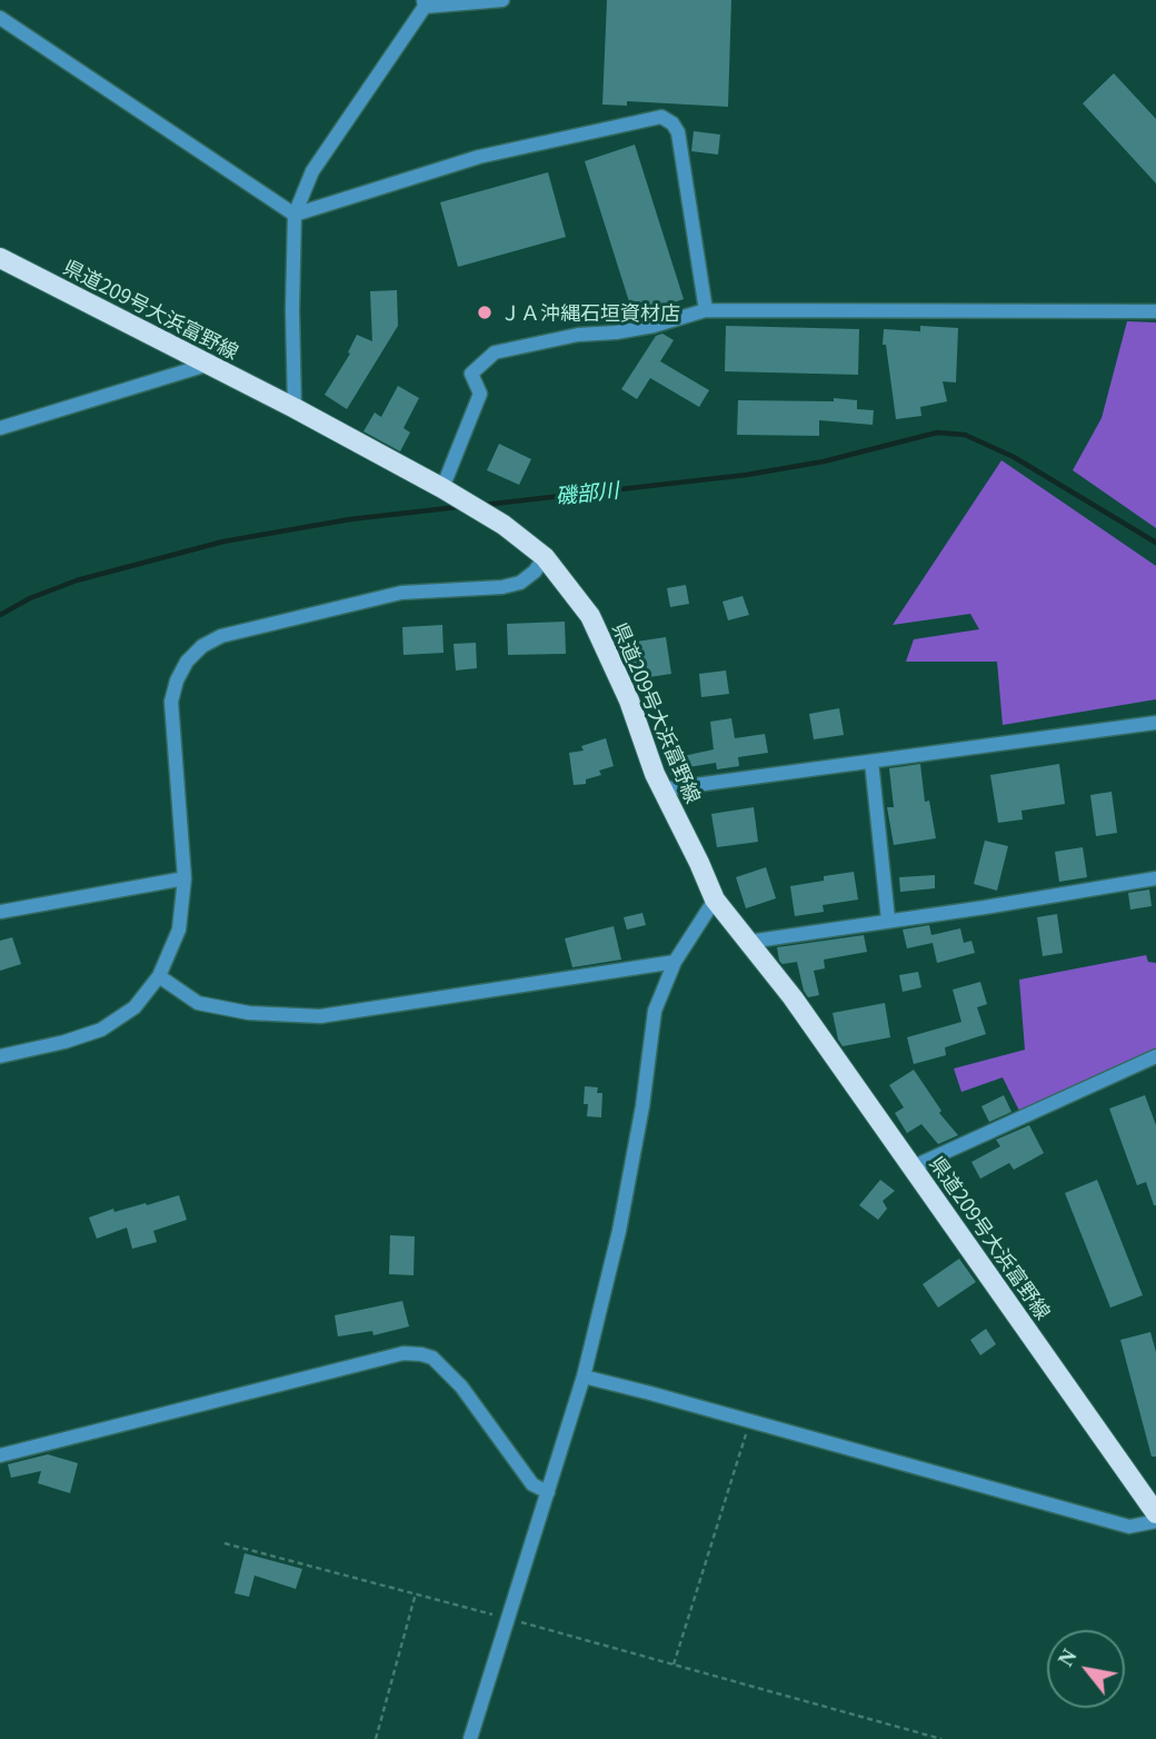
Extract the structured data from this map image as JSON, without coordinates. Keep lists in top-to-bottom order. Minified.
{"streets":{"main road":["県道209号大浜富野線"]},"water":["磯部川"],"places":["ＪＡ沖縄石垣資材店"],"north":"top left"}
